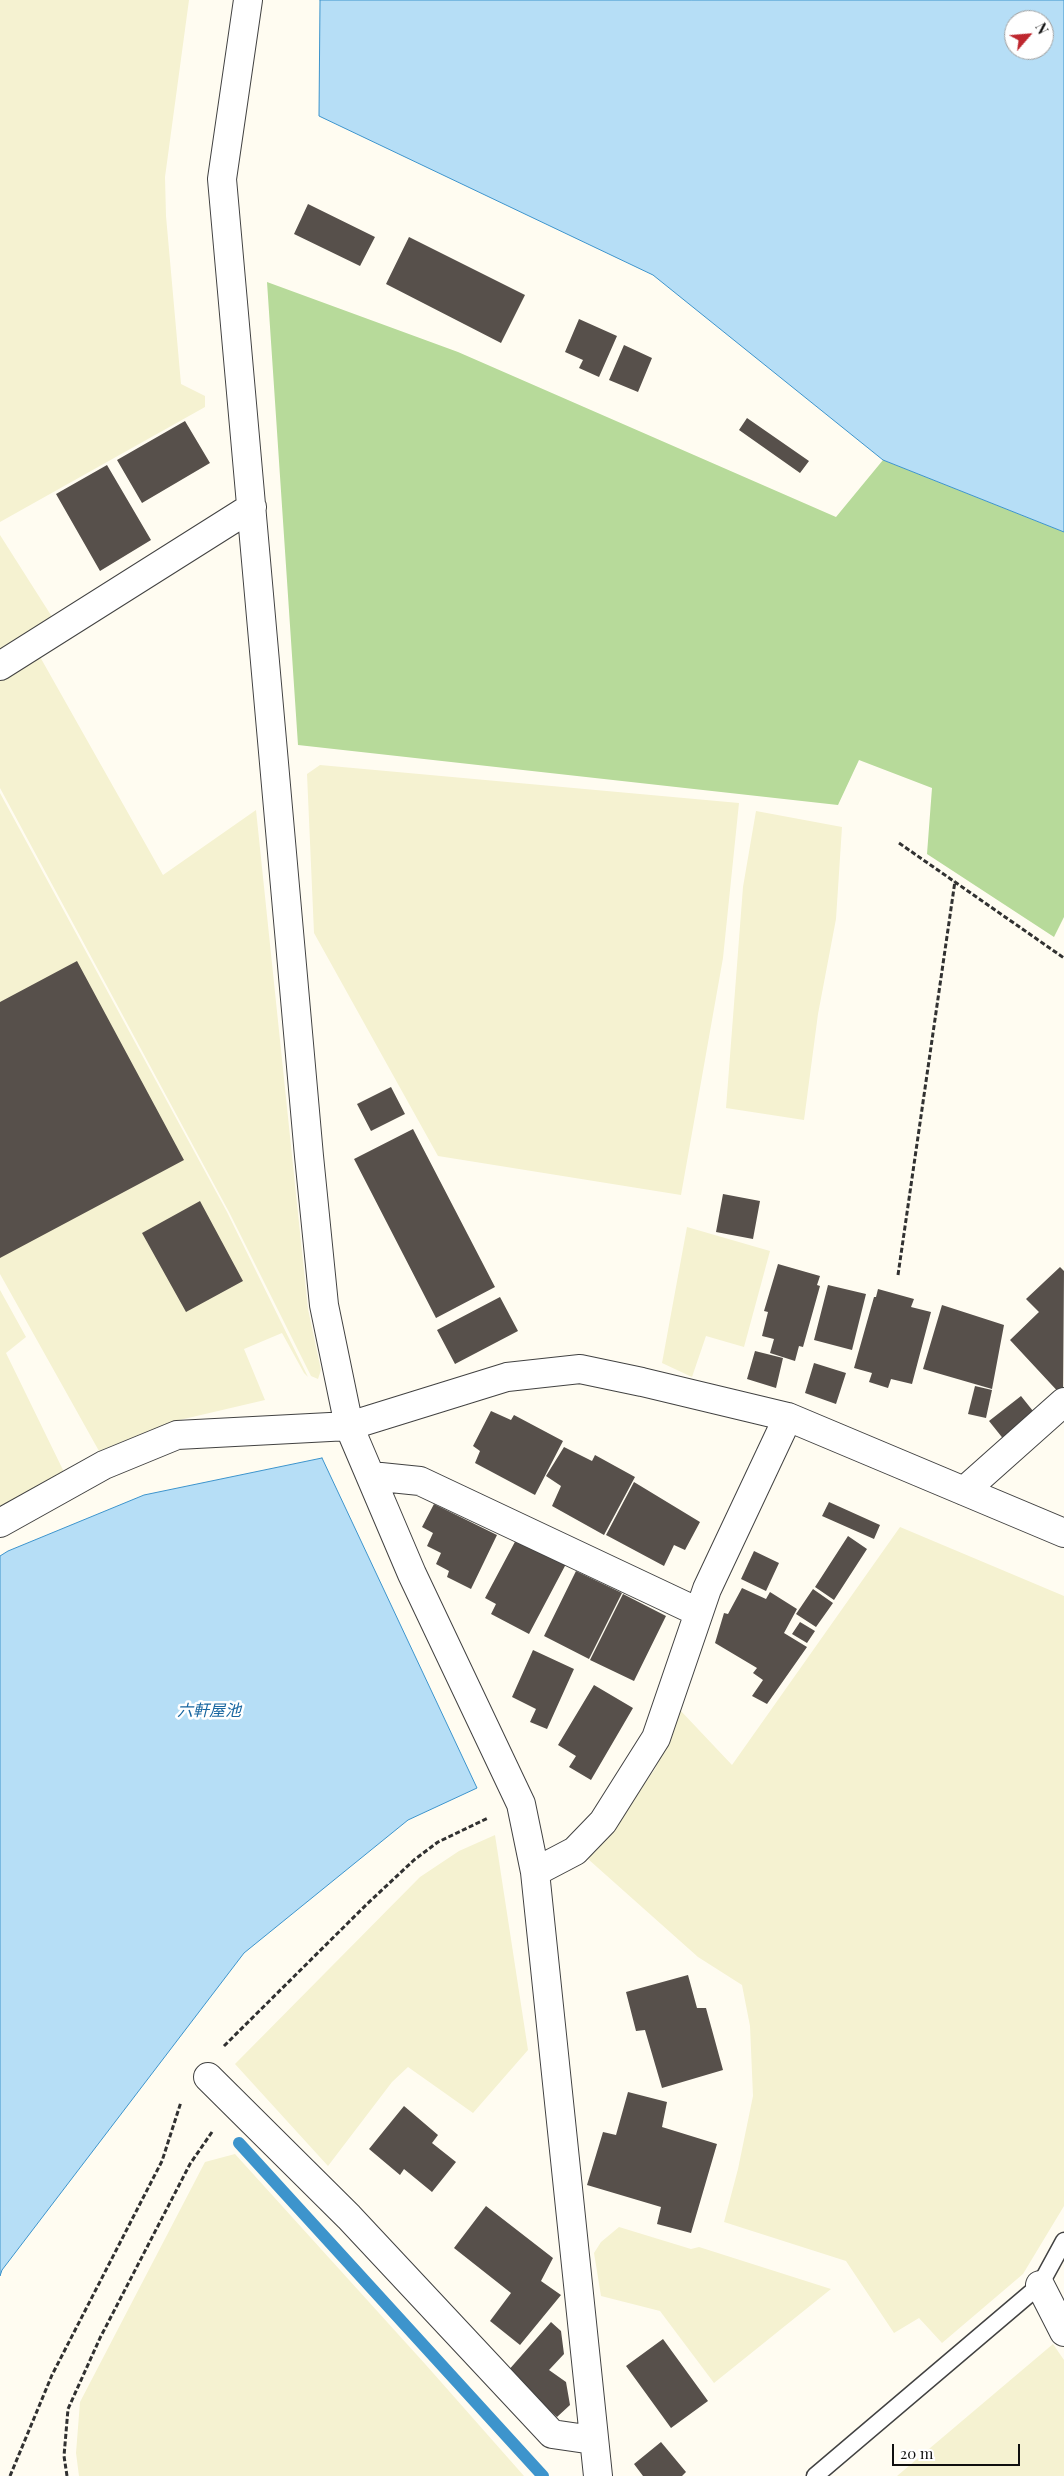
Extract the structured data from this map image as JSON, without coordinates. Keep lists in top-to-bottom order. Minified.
{"water":["六軒屋池"],"scale_bar":"20 m","north":"top right"}
